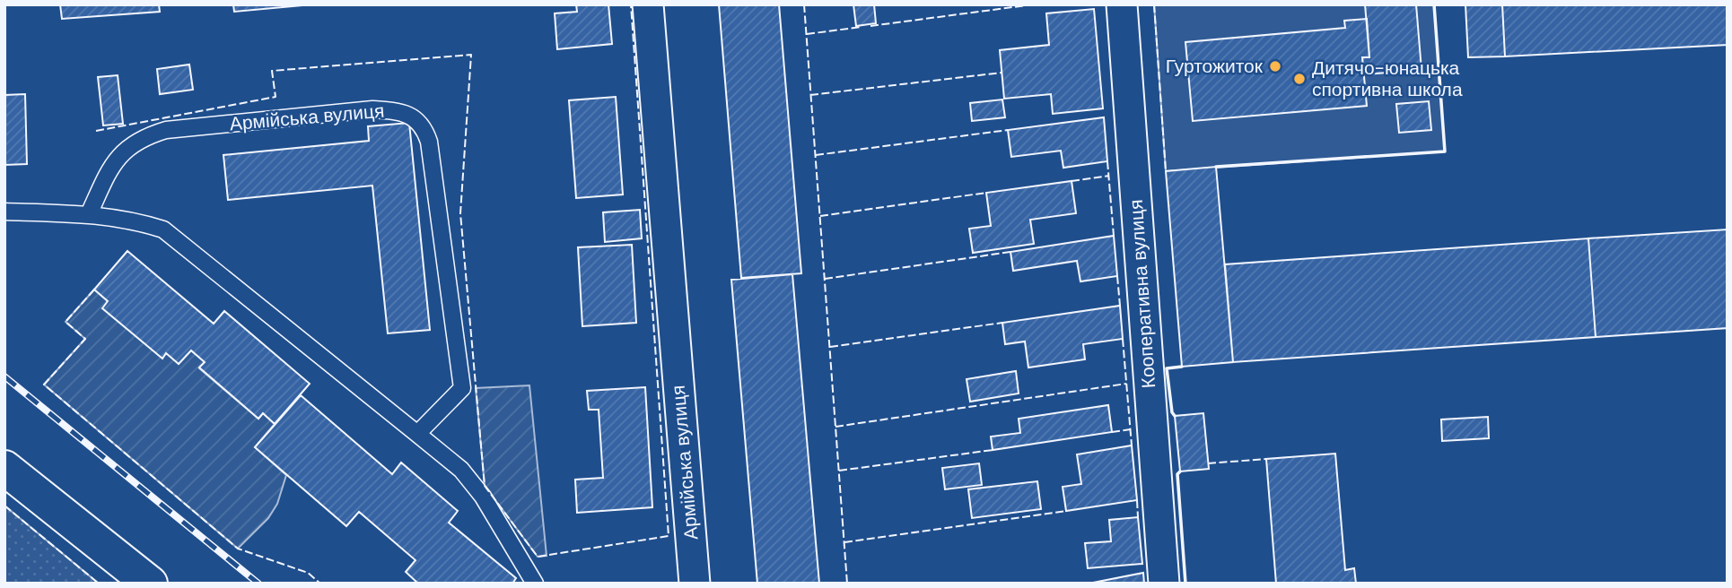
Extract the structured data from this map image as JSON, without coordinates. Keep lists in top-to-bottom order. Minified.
{"streets":{"street":["Армійська вулиця","Кооперативна вулиця"]},"places":["Гуртожиток","Дитячо-юнацька спортивна школа"]}
